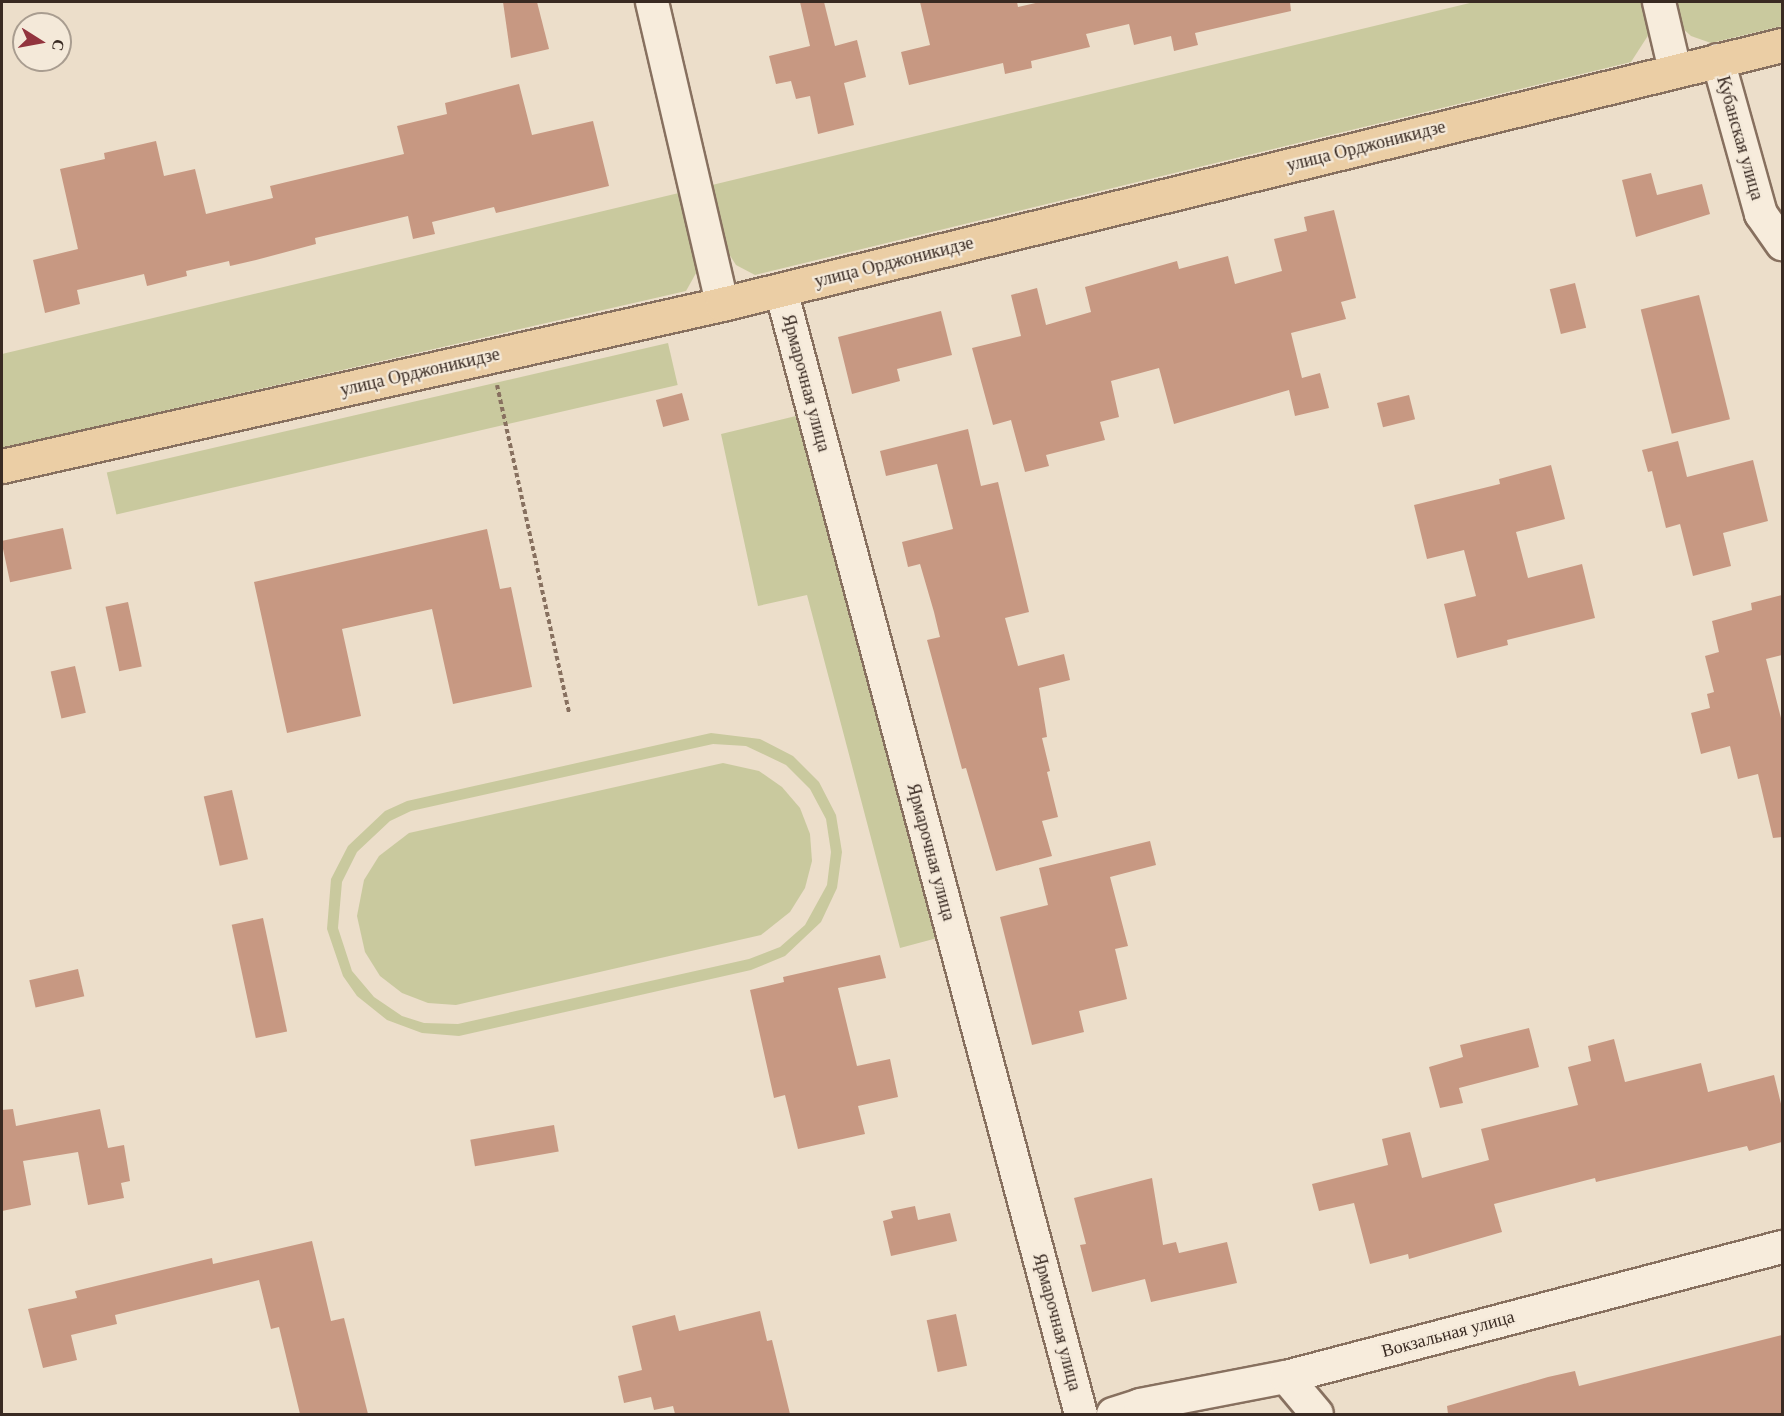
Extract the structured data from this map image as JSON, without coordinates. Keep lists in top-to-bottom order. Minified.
{"streets":{"main road":["улица Орджоникидзе"],"street":["Кубанская улица","Ярмарочная улица","Вокзальная улица"]},"crossings":[["Кубанская улица","улица Орджоникидзе"],["улица Орджоникидзе","Ярмарочная улица"]],"north":"right"}
